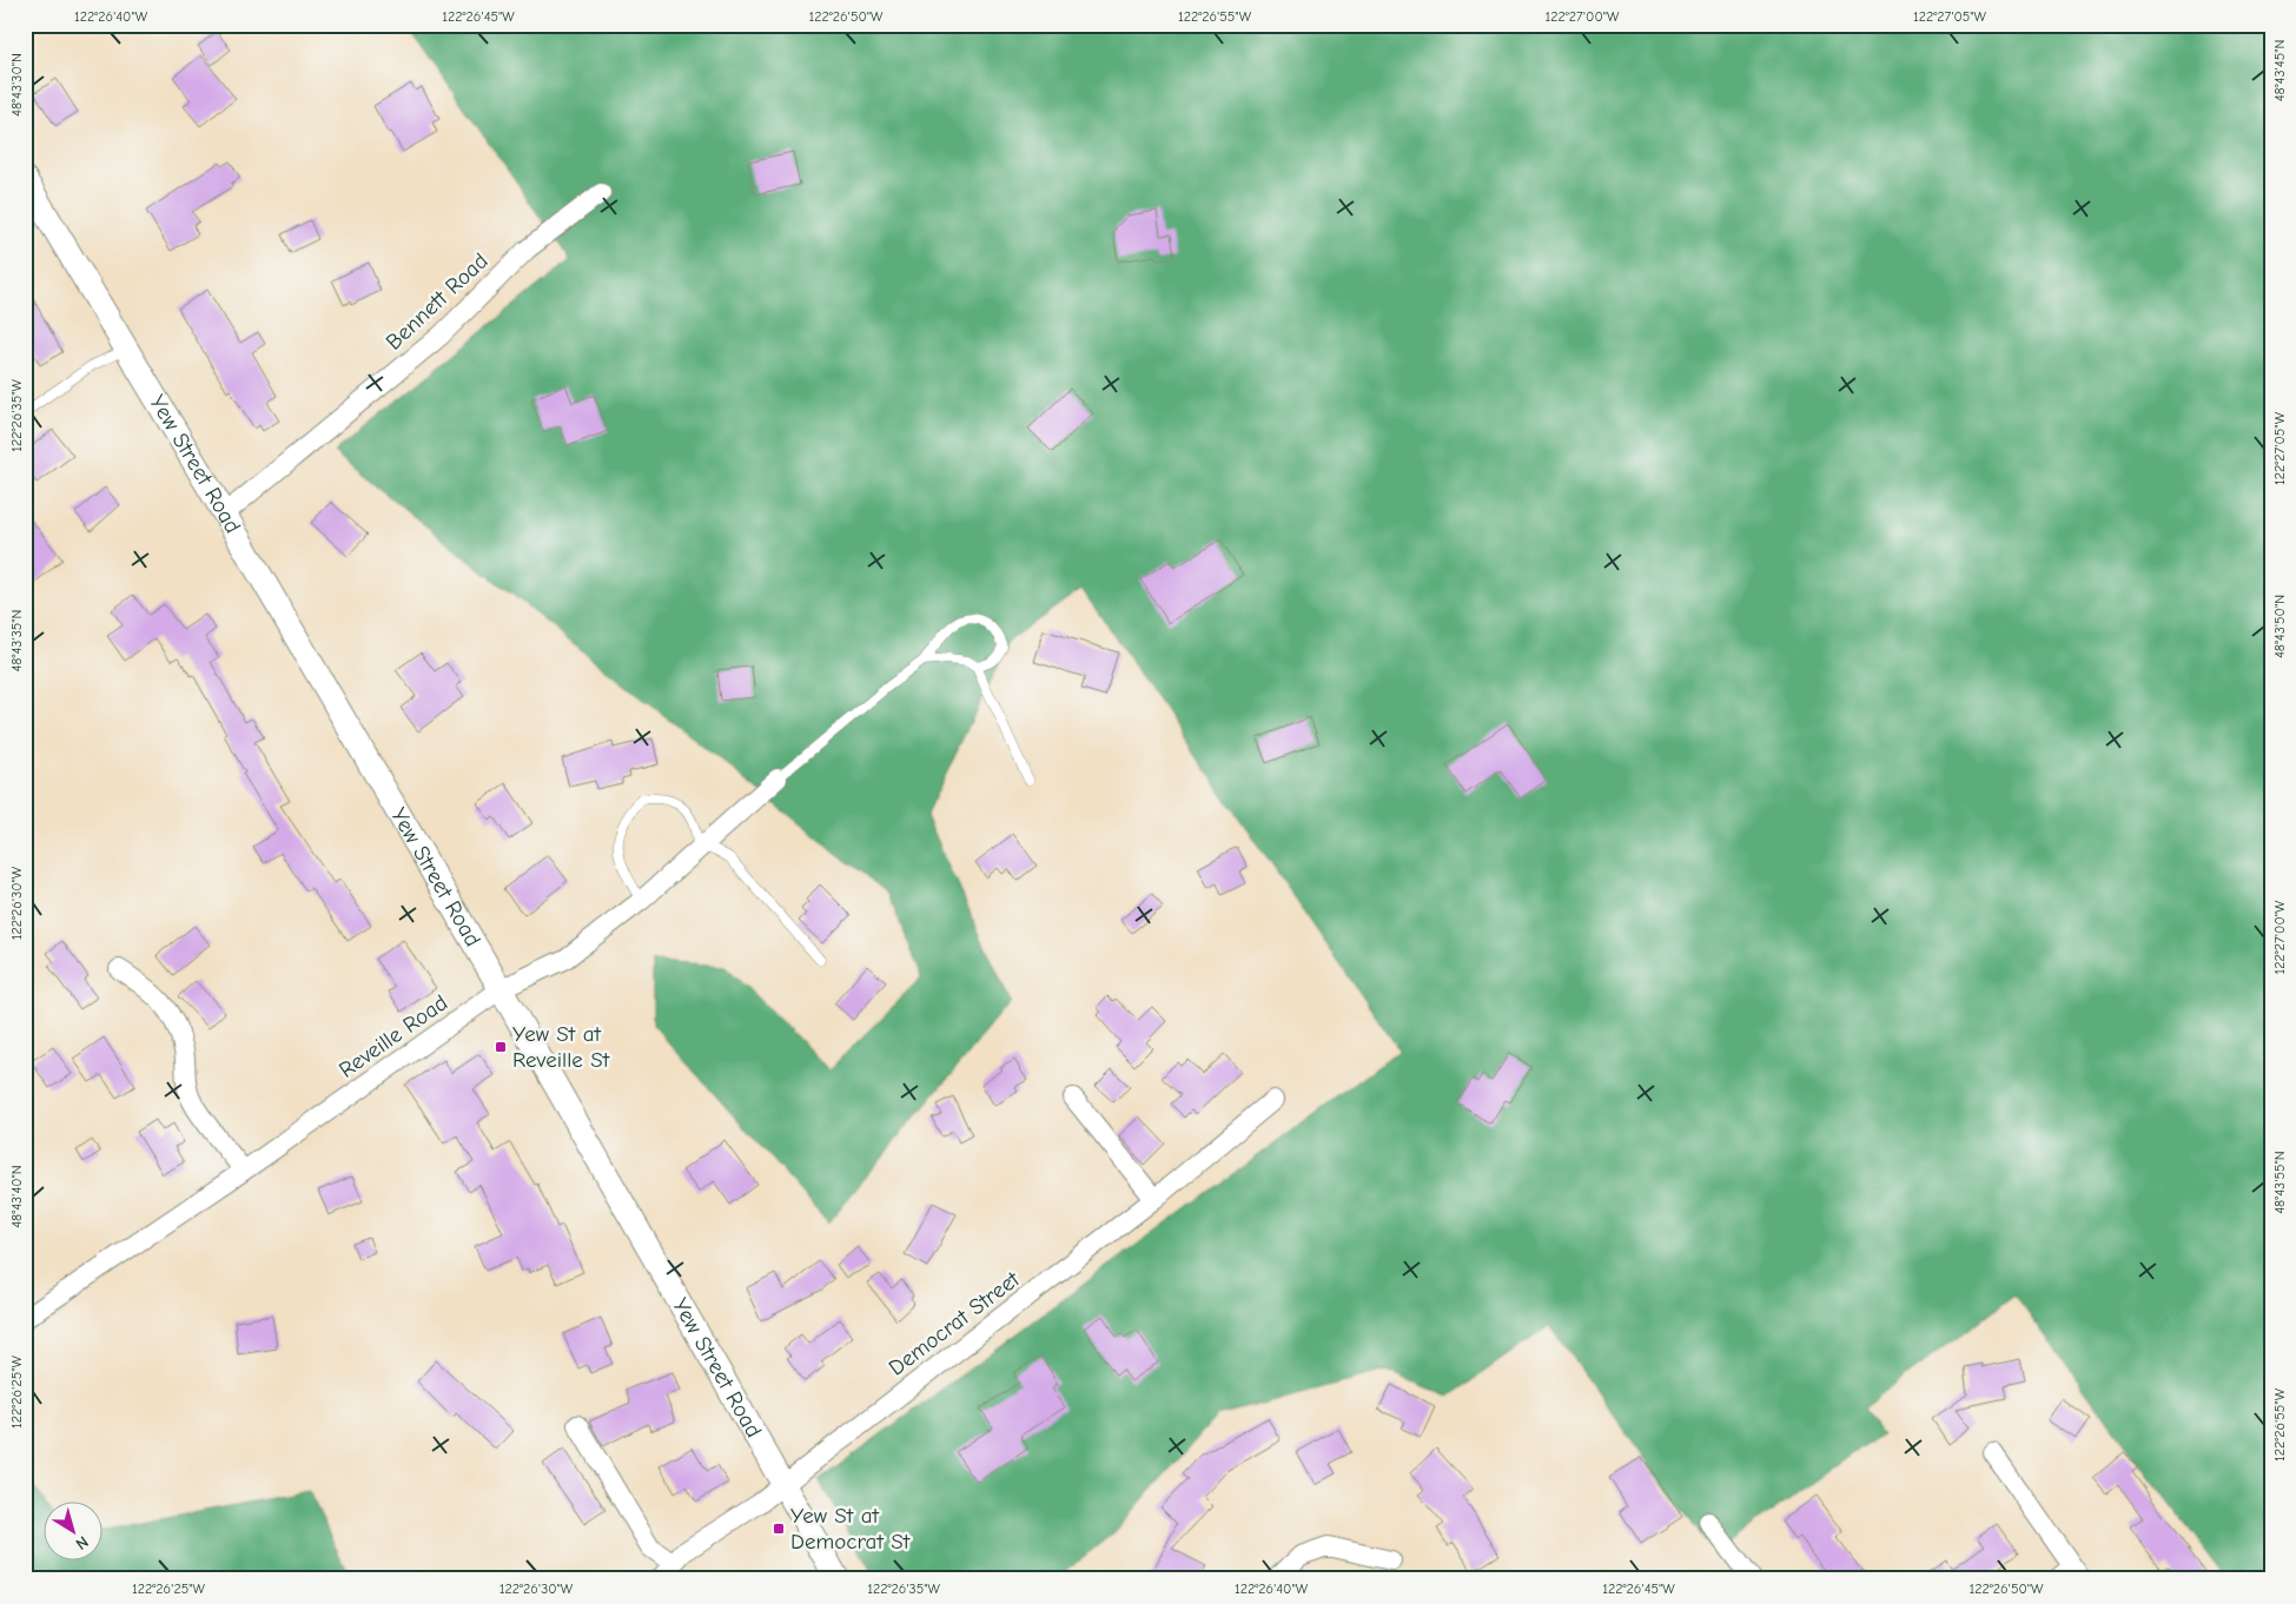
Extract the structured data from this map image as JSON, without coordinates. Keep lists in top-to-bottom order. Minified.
{"streets":{"street":["Bennett Road","Yew Street Road","Reveille Road","Democrat Street"]},"crossings":[["Bennett Road","Yew Street Road"],["Yew Street Road","Reveille Road"],["Yew Street Road","Democrat Street"]],"places":{"transit":["Yew St at Reveille St","Yew St at Democrat St"]},"north":"bottom right","coordinates":["122°26'40\"W","122°26'45\"W","122°26'50\"W","122°26'55\"W","122°27'00\"W","122°27'05\"W","48°43'45\"N","48°43'30\"N","122°26'35\"W","48°43'50\"N","48°43'35\"N","122°26'30\"W","48°43'55\"N","48°43'40\"N","122°26'25\"W"]}
